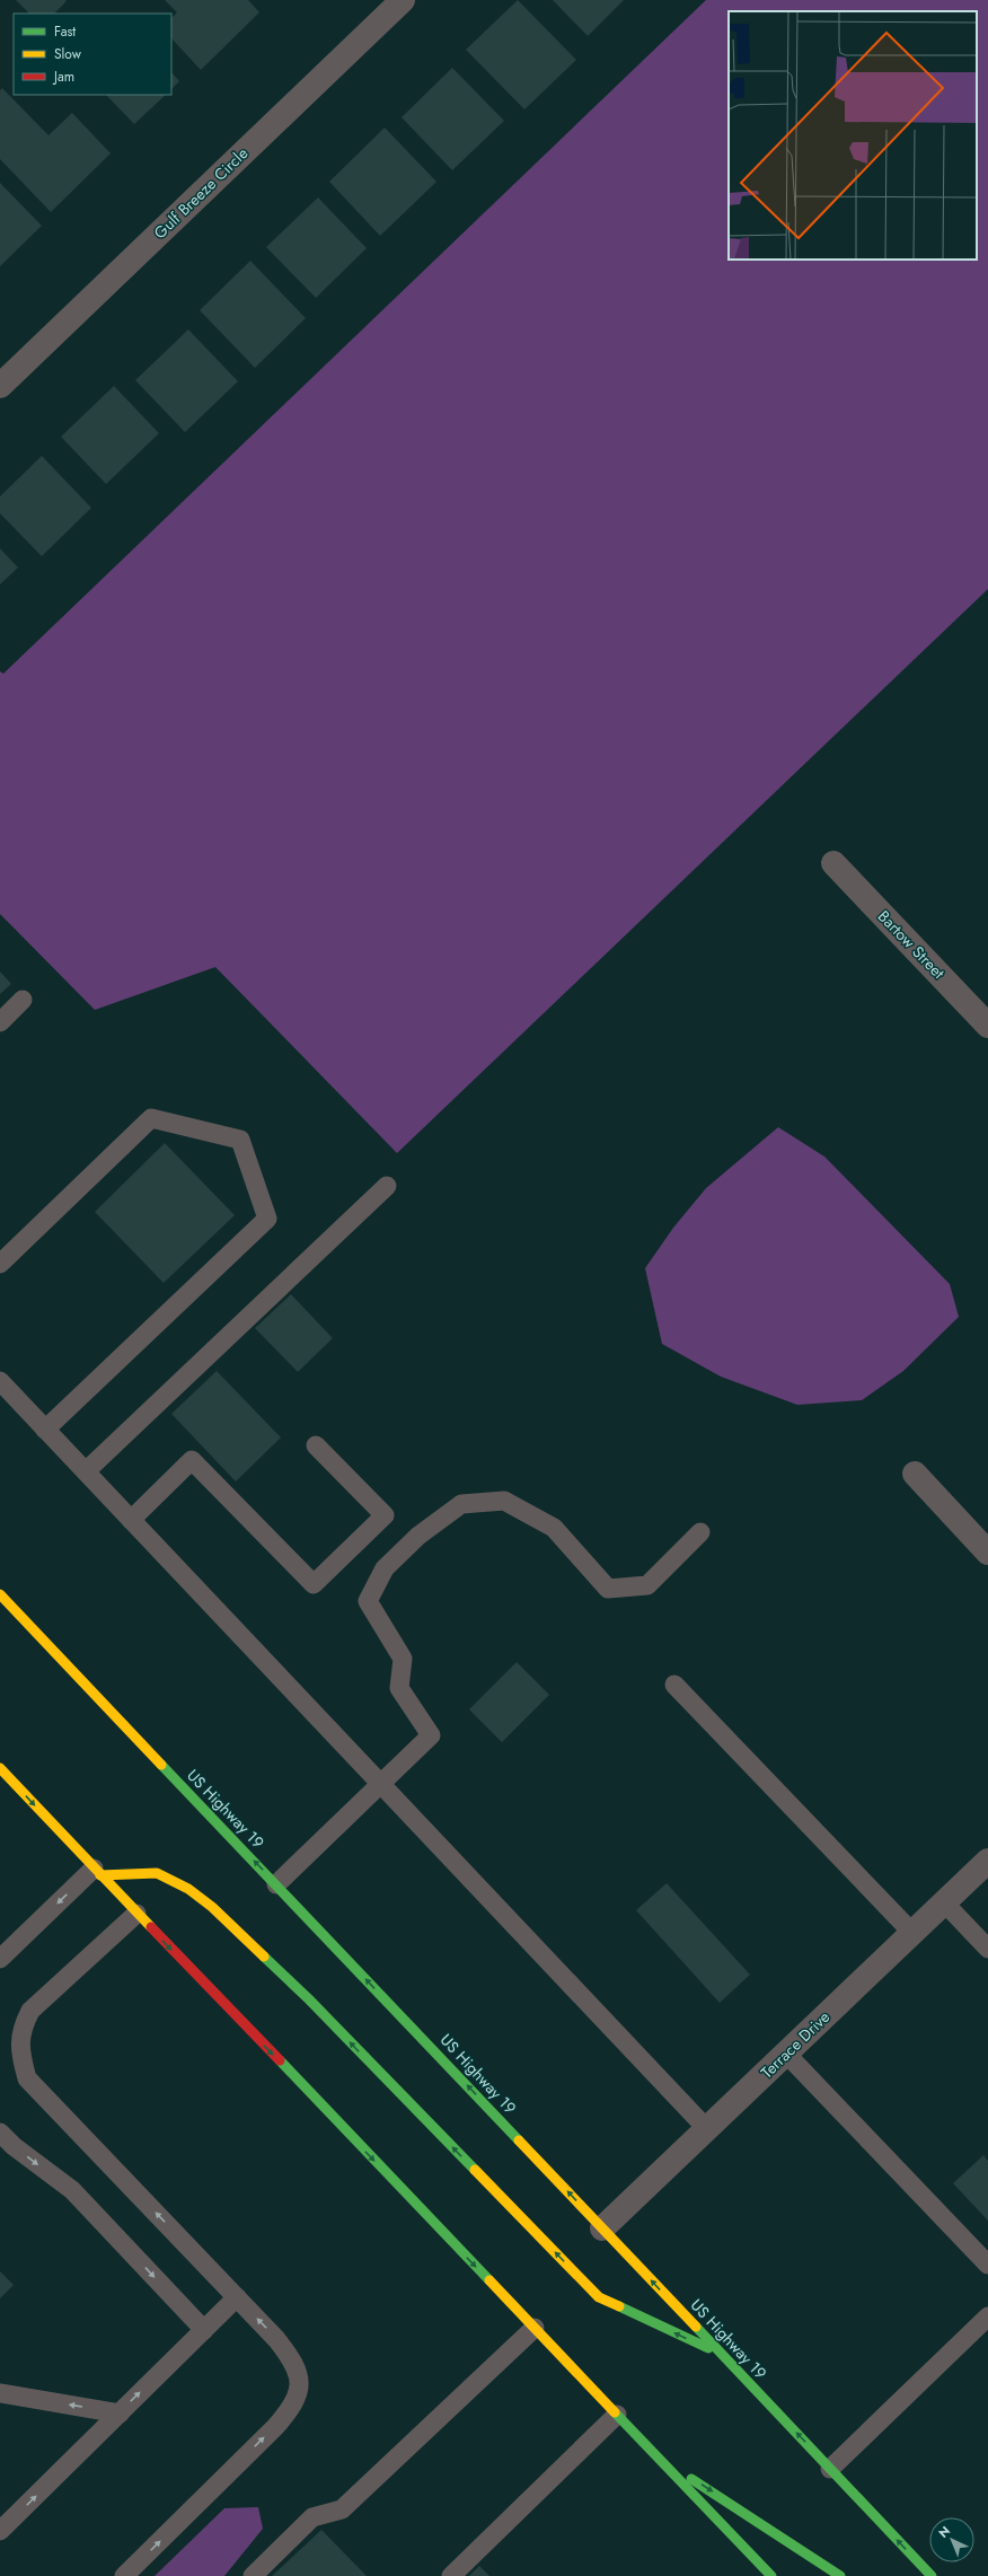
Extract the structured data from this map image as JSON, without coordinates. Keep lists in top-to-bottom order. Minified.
{"streets":{"highway":["US Highway 19"],"street":["Gulf Breeze Circle","Bartow Street","Terrace Drive"]},"crossings":[["US Highway 19","Terrace Drive"]],"legend":["Fast","Slow","Jam"],"north":"top left"}
